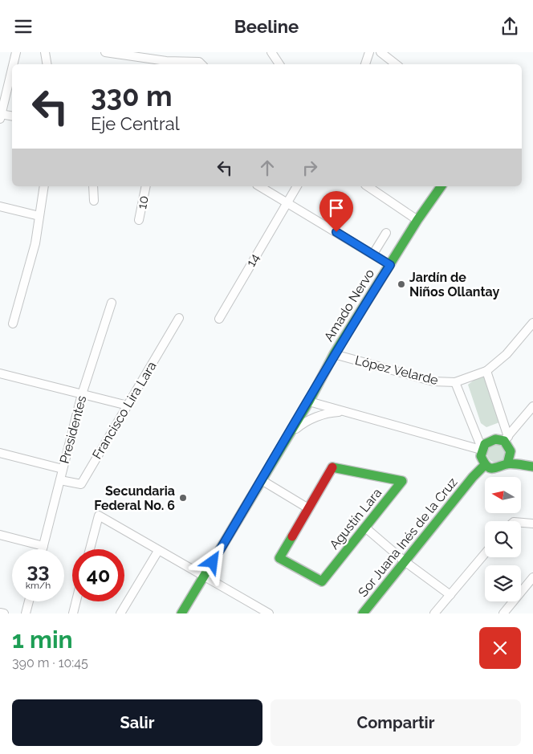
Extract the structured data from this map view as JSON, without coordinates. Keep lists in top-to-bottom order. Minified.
{"streets":{"street":["10","14","Amado Nervo","López Velarde","Francisco Lira Lara","Presidentes","Agustín Lara","Sor Juana Inés de la Cruz"]},"crossings":[["Amado Nervo","López Velarde"],["Francisco Lira Lara","Presidentes"]],"places":["Jardín de Niños Ollantay","Secundaria Federal No. 6"],"north":"left","page":{"header":"Beeline","turn":["330 m","Eje Central"],"speed":"33 km/h","limit":"40","heading":["1 min","390 m · 10:45"],"buttons":["Salir","Compartir"]}}
